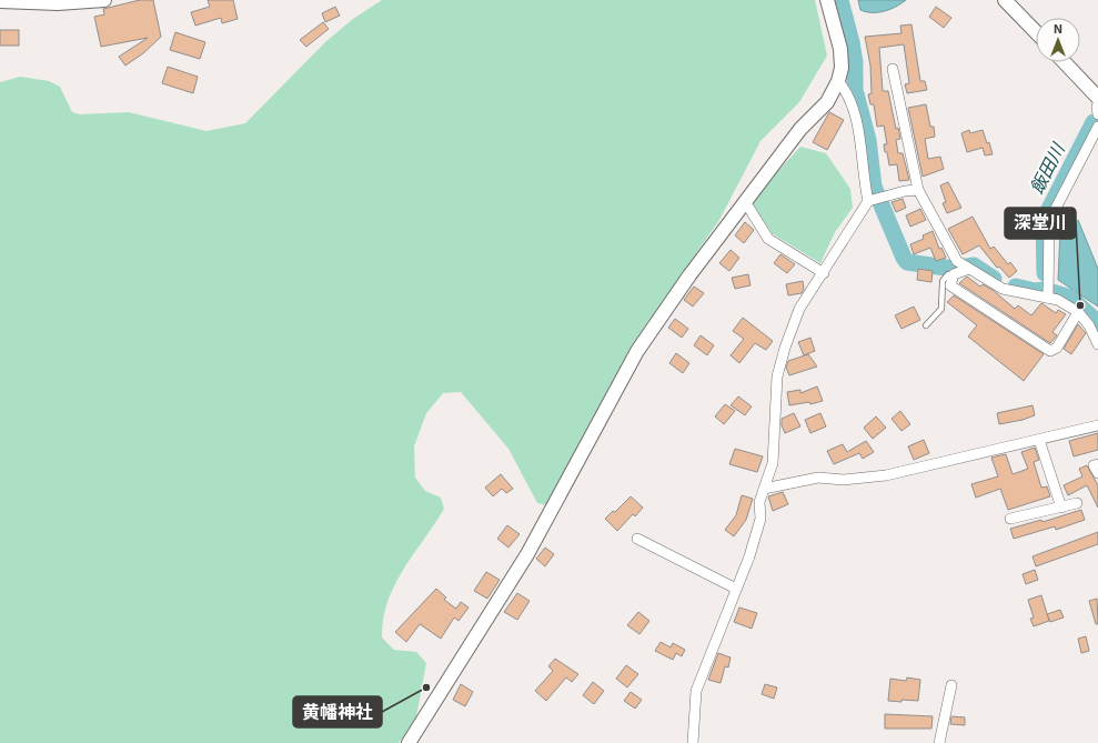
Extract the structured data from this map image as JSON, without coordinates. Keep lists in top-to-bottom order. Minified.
{"water":["飯田川"],"places":["深堂川","黄幡神社"],"north":"top"}
